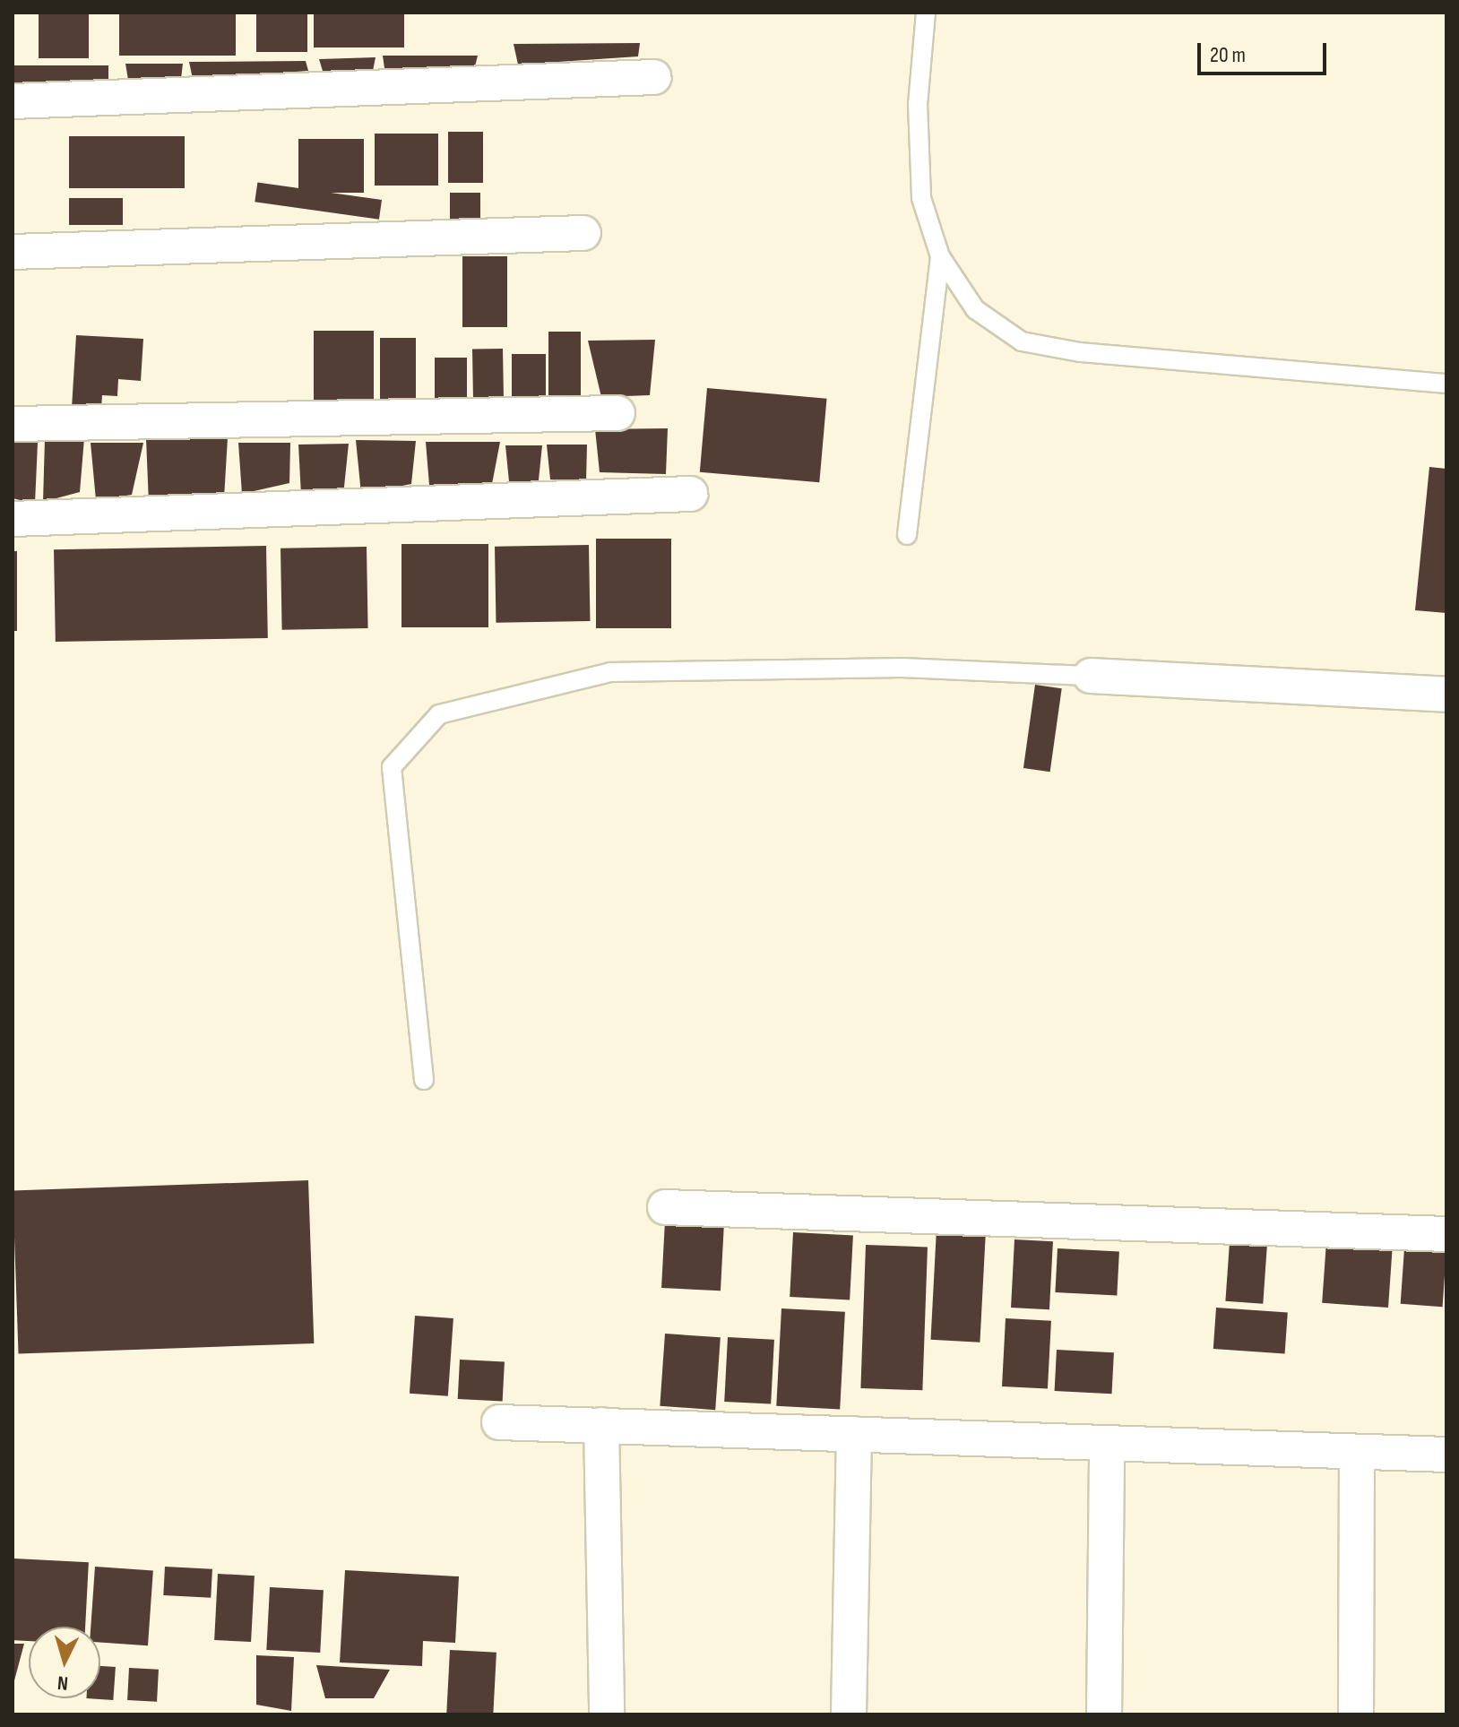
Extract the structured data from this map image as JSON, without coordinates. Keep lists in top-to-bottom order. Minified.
{"scale_bar":"20 m","north":"bottom"}
